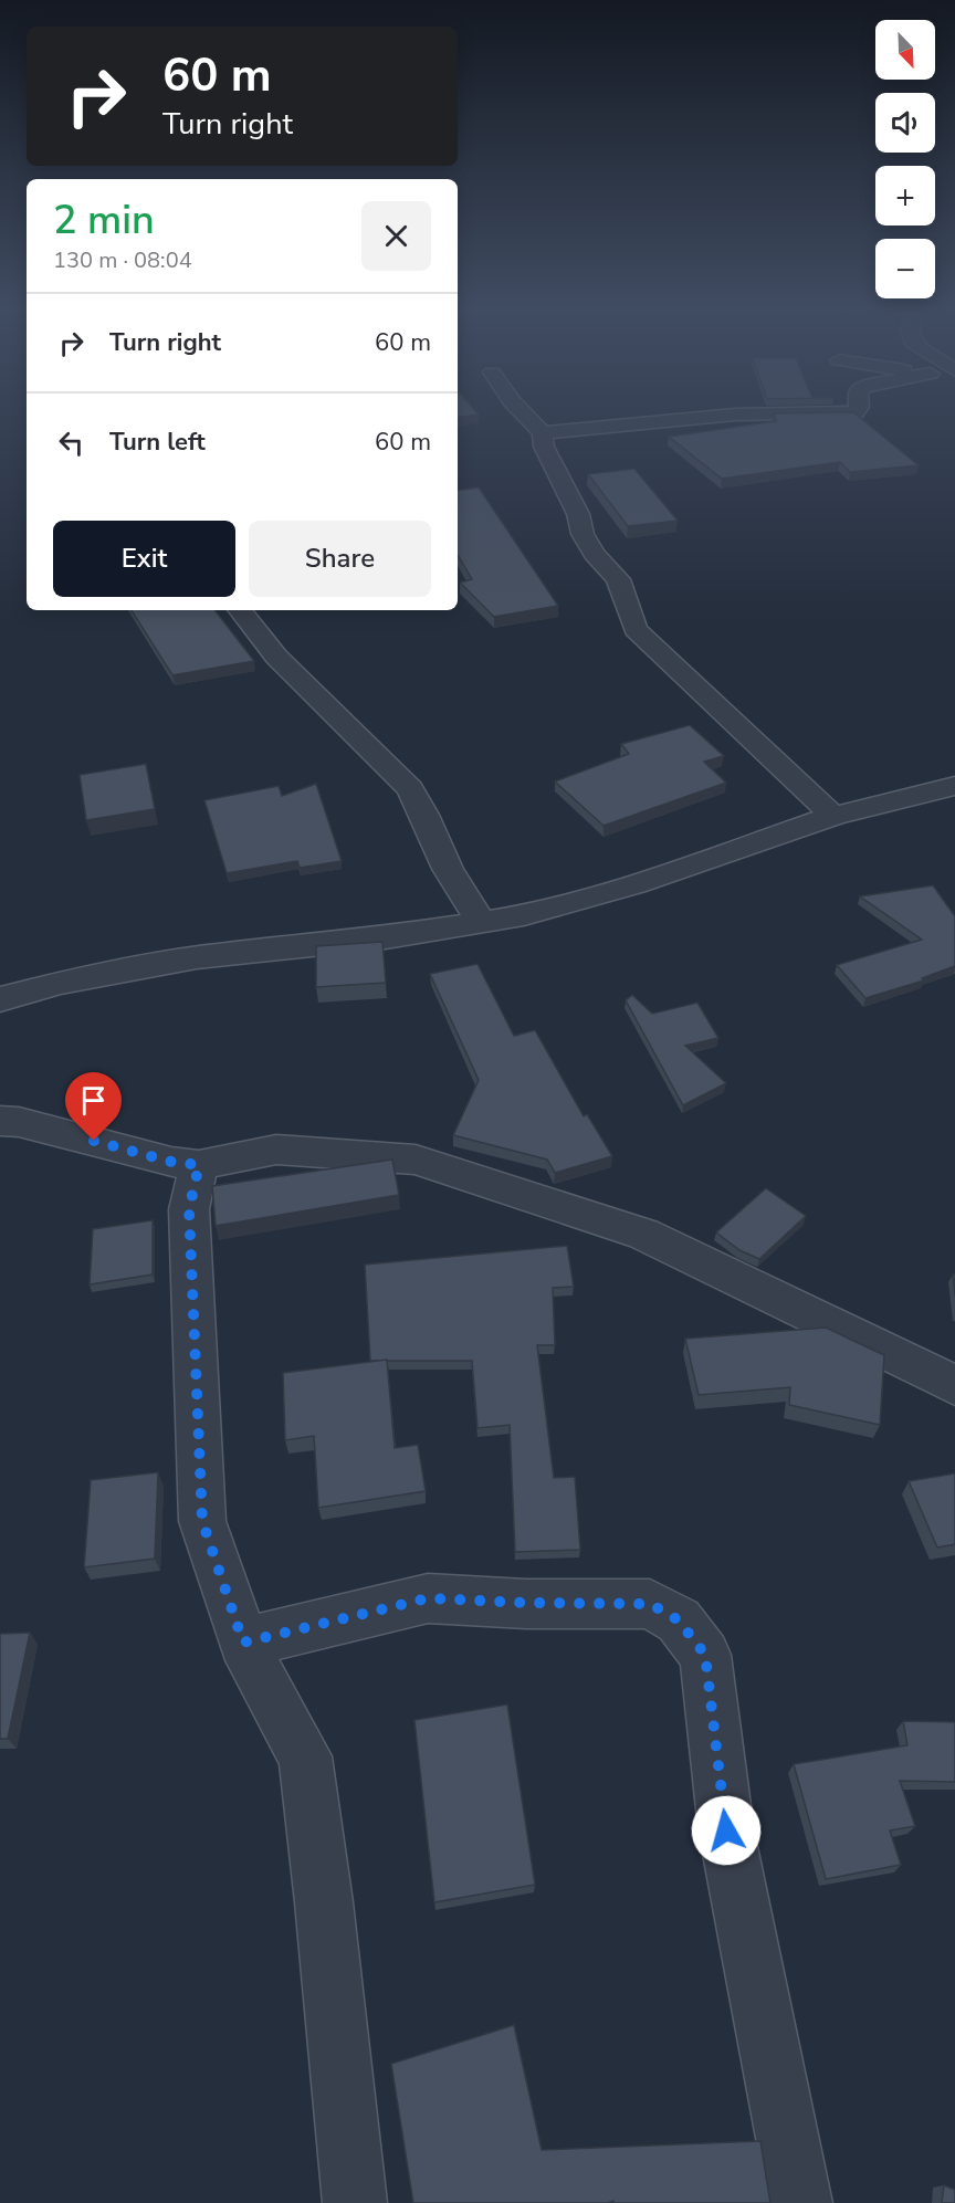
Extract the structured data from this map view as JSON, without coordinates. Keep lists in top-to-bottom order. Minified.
{"north":"bottom right","page":{"map_buttons":["+","−"],"turn":["60 m","Turn right"],"heading":["2 min","130 m · 08:04"],"list":[{"name":"Turn right","value":"60 m"},{"name":"Turn left","value":"60 m"}],"buttons":["Exit","Share"]}}
